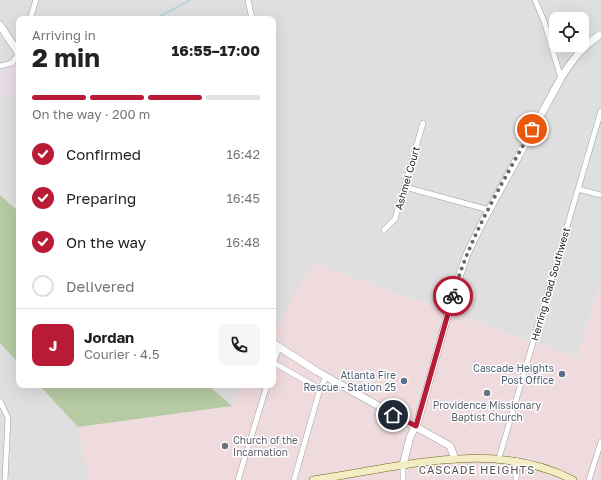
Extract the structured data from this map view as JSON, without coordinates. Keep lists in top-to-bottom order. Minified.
{"streets":{"street":["Ashmel Court","Herring Road Southwest"]},"districts":["CASCADE HEIGHTS"],"places":["Cascade Heights Post Office","Atlanta Fire Rescue - Station 25","Providence Missionary Baptist Church","Church of the Incarnation"],"page":{"heading":["2 min","Arriving in","16:55–17:00"],"panel":["Jordan","Courier · 4.5"],"bar":"On the way · 200 m","list":[["Confirmed","16:42"],["Preparing","16:45"],["On the way","16:48"],"Delivered"],"round":"J"}}
